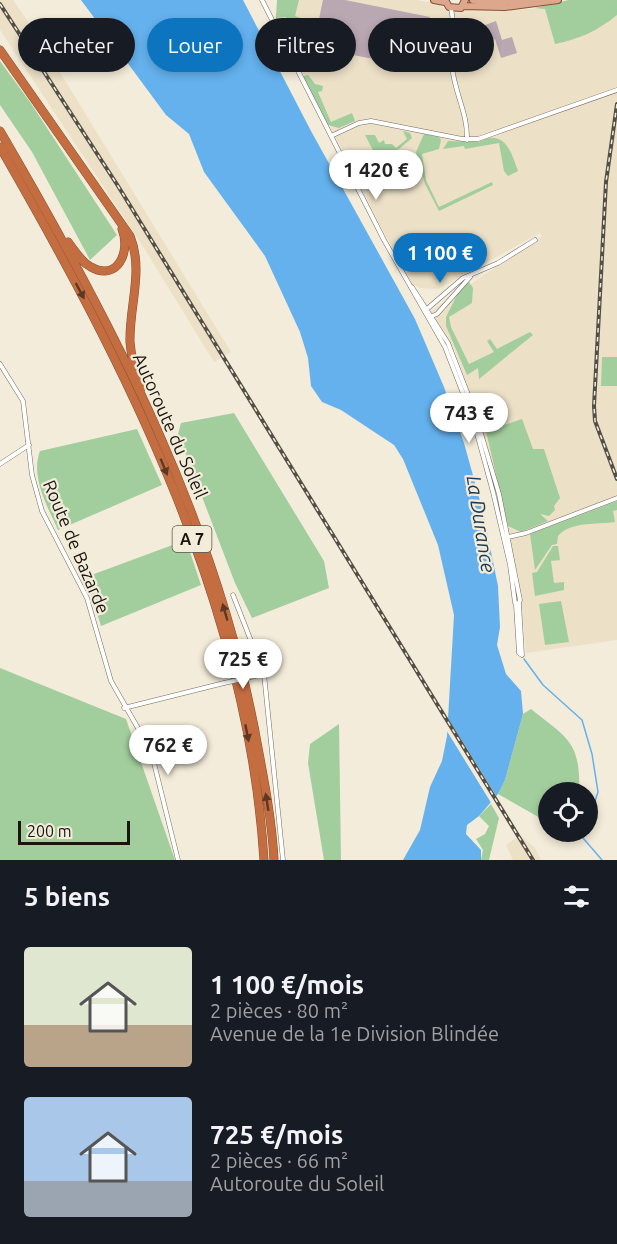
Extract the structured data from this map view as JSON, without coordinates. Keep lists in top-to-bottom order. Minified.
{"streets":{"highway":["Autoroute du Soleil","A 7"],"street":["Route de Bazarde"]},"water":["La Durance"],"scale_bar":"200 m","page":{"chip":["Acheter","Louer","Filtres","Nouveau"],"price":["1 420 €","1 100 €","743 €","725 €","762 €"],"scale":"200 m","heading":"5 biens","list":[{"name":"1 100 €/mois","note":"2 pièces · 80 m² · Avenue de la 1e Division Blindée"},{"name":"725 €/mois","note":"2 pièces · 66 m² · Autoroute du Soleil"}]}}
